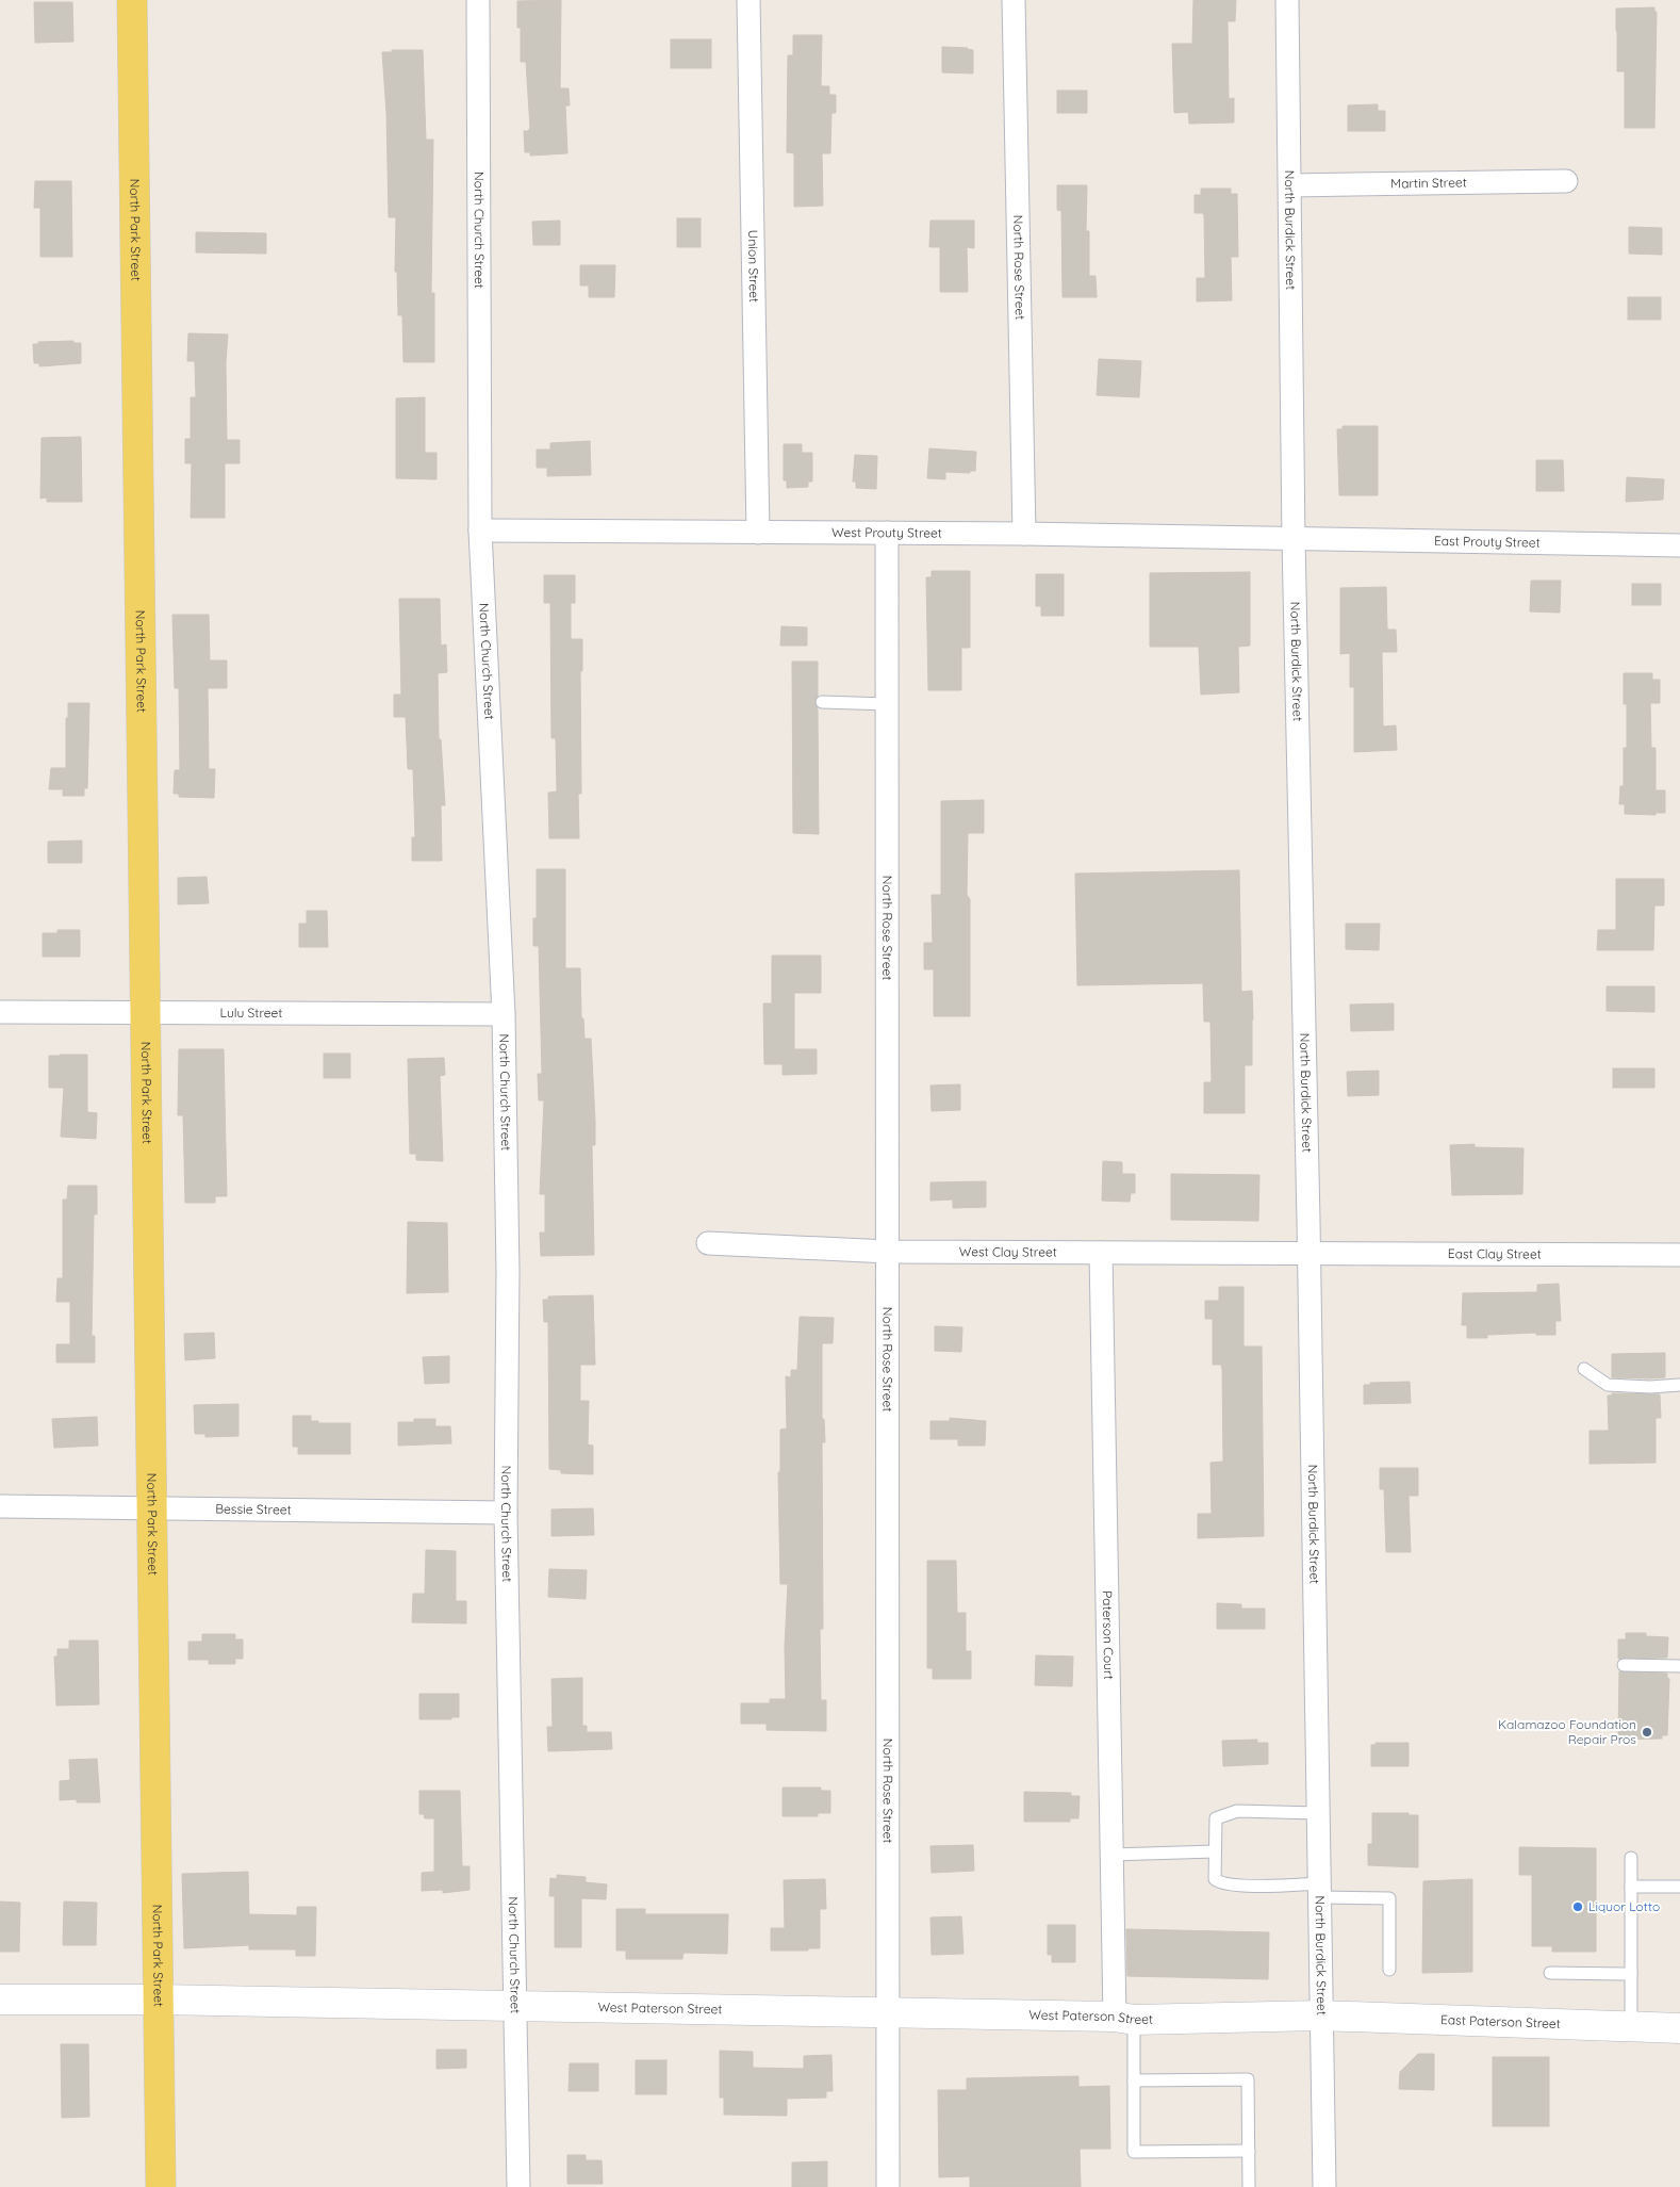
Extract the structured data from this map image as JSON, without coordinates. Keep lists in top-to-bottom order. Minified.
{"streets":{"main road":["North Park Street"],"street":["Martin Street","North Church Street","North Burdick Street","Union Street","North Rose Street","West Prouty Street","East Prouty Street","Lulu Street","West Clay Street","East Clay Street","Bessie Street","Paterson Court","West Paterson Street","East Paterson Street"]},"crossings":[["Martin Street","North Burdick Street"],["North Park Street","Lulu Street"],["North Park Street","Bessie Street"],["North Park Street","West Paterson Street"],["North Church Street","West Prouty Street"],["North Church Street","Lulu Street"],["North Church Street","Bessie Street"],["North Church Street","West Paterson Street"],["North Burdick Street","West Prouty Street"],["North Burdick Street","East Prouty Street"],["North Burdick Street","West Clay Street"],["North Burdick Street","East Clay Street"],["North Burdick Street","West Paterson Street"],["North Burdick Street","East Paterson Street"],["Union Street","West Prouty Street"],["North Rose Street","West Prouty Street"],["North Rose Street","West Clay Street"],["North Rose Street","West Paterson Street"],["West Prouty Street","East Prouty Street"],["West Clay Street","East Clay Street"],["West Clay Street","Paterson Court"],["Paterson Court","West Paterson Street"],["West Paterson Street","East Paterson Street"]],"places":["Kalamazoo Foundation Repair Pros","Liquor Lotto"]}
